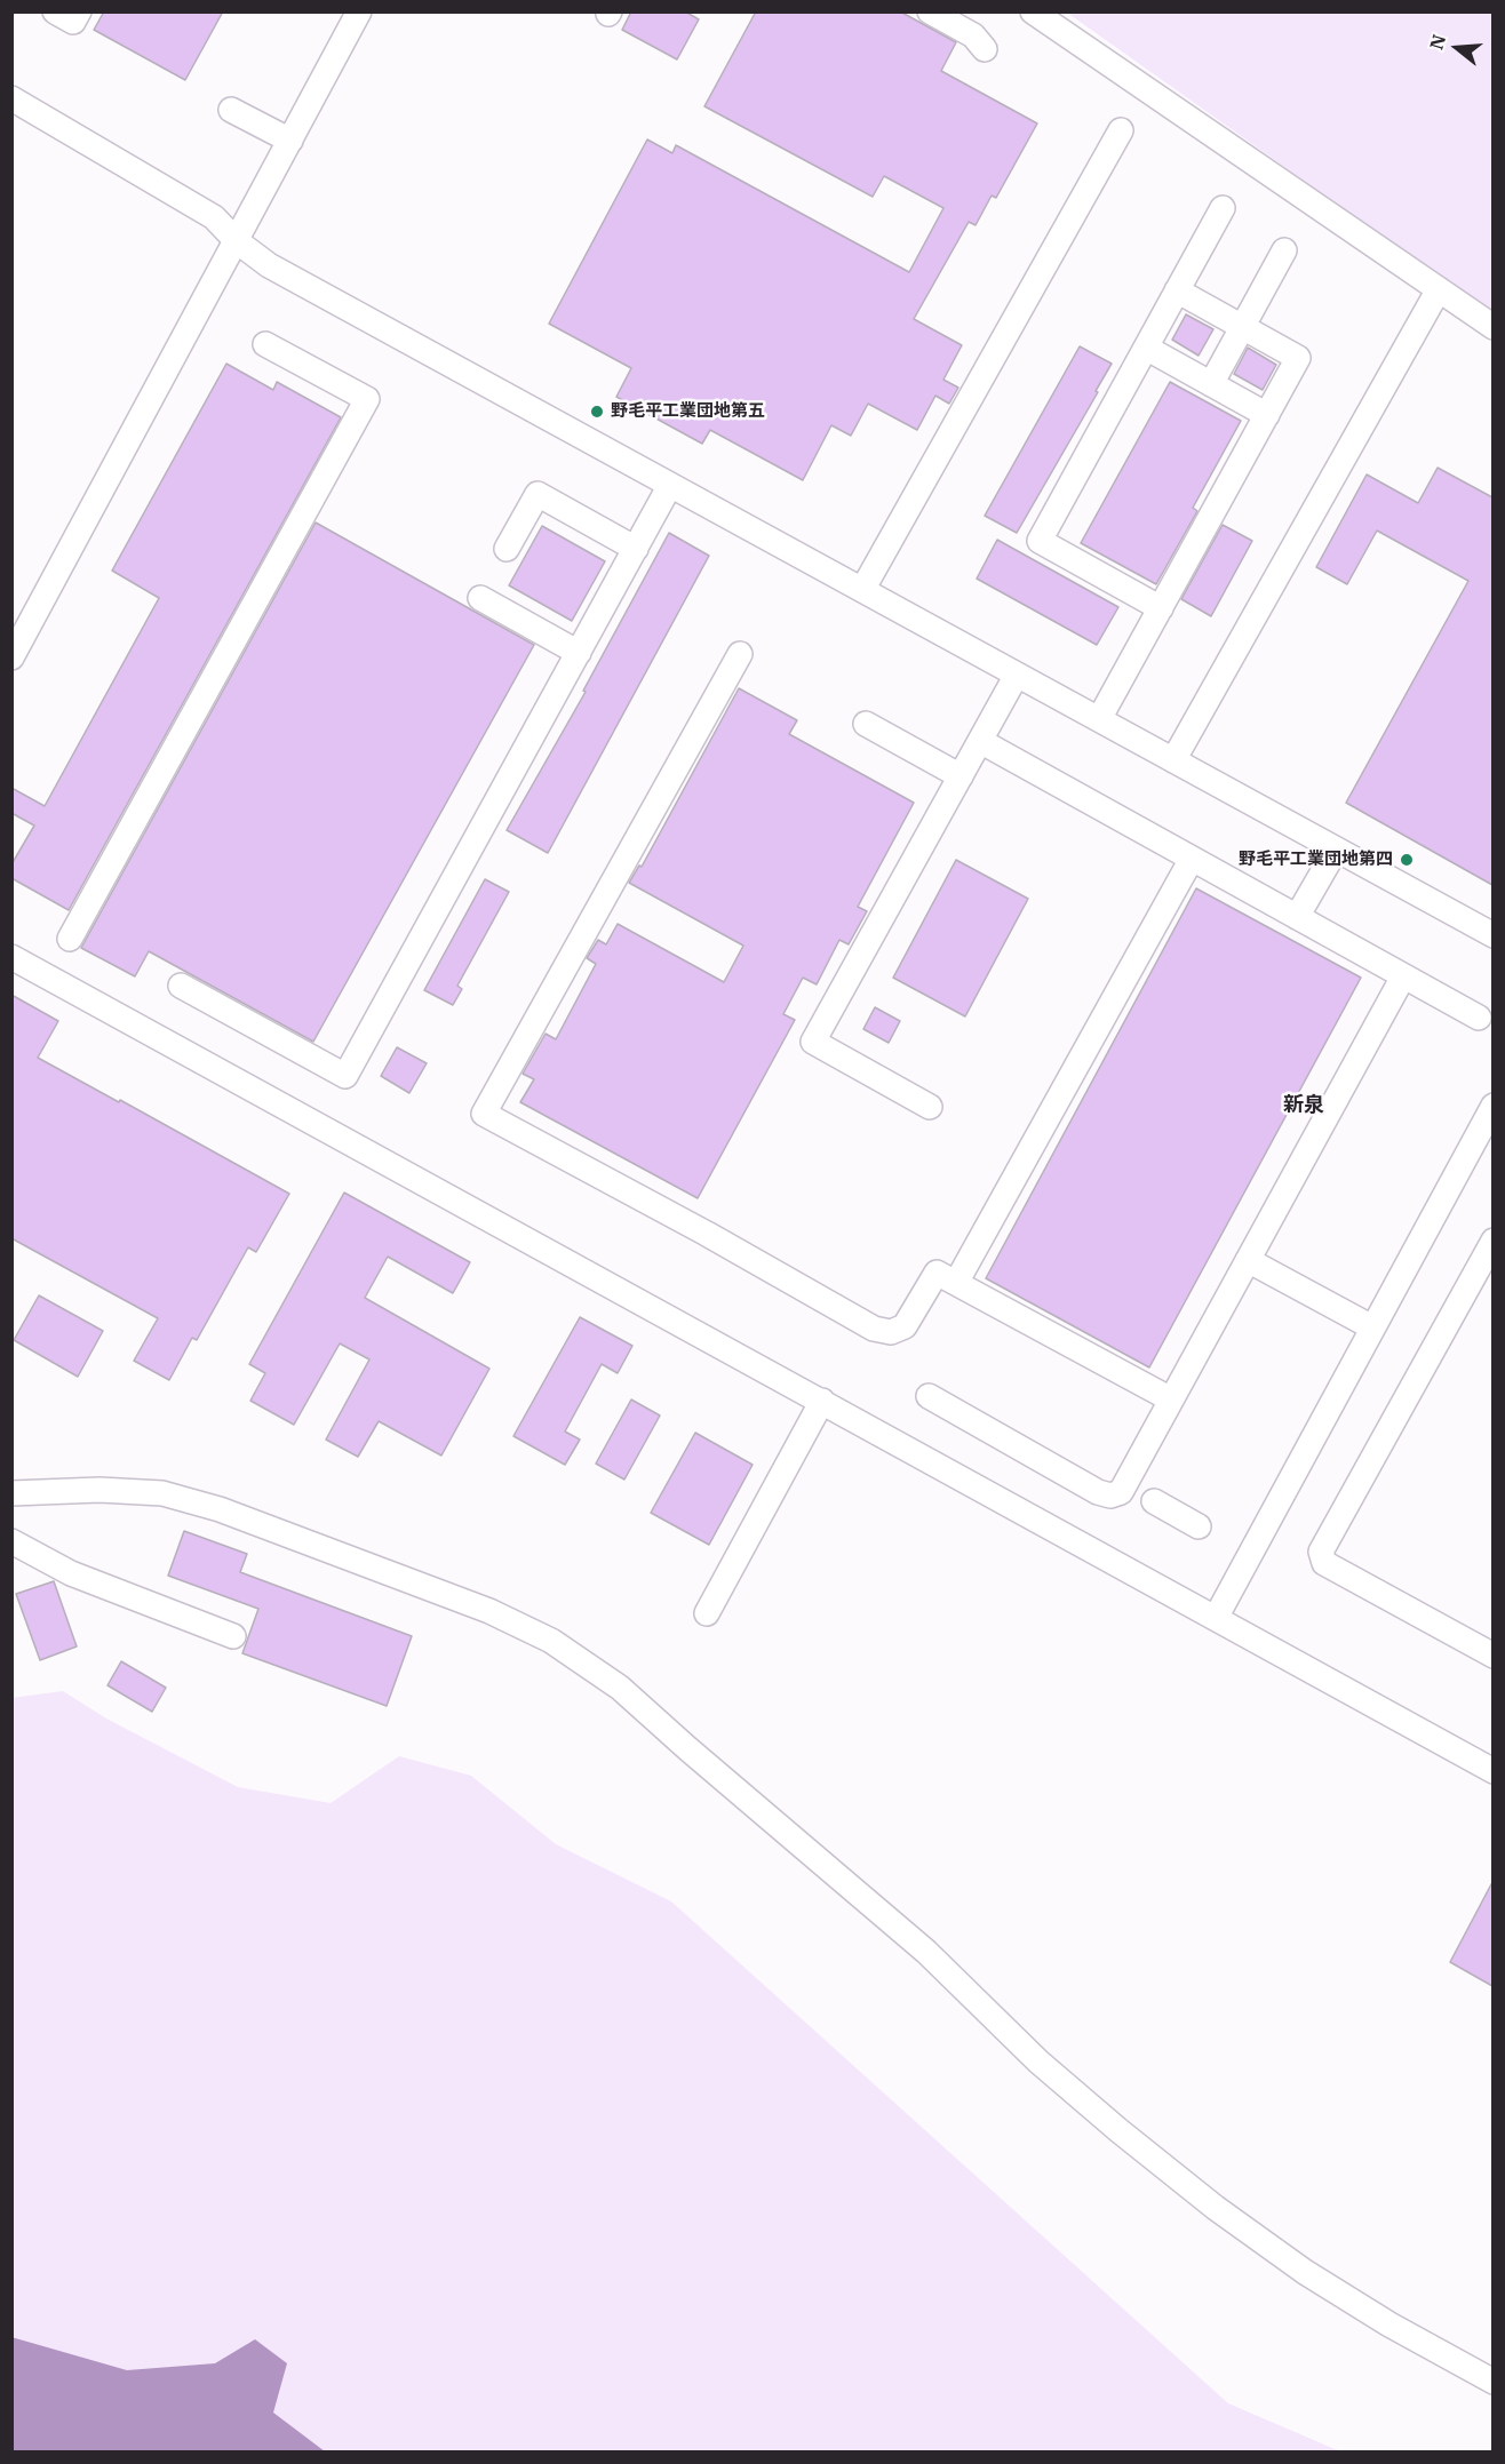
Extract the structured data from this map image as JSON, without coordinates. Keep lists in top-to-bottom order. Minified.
{"districts":["新泉"],"places":["野毛平工業団地第五","野毛平工業団地第四"],"north":"left"}
